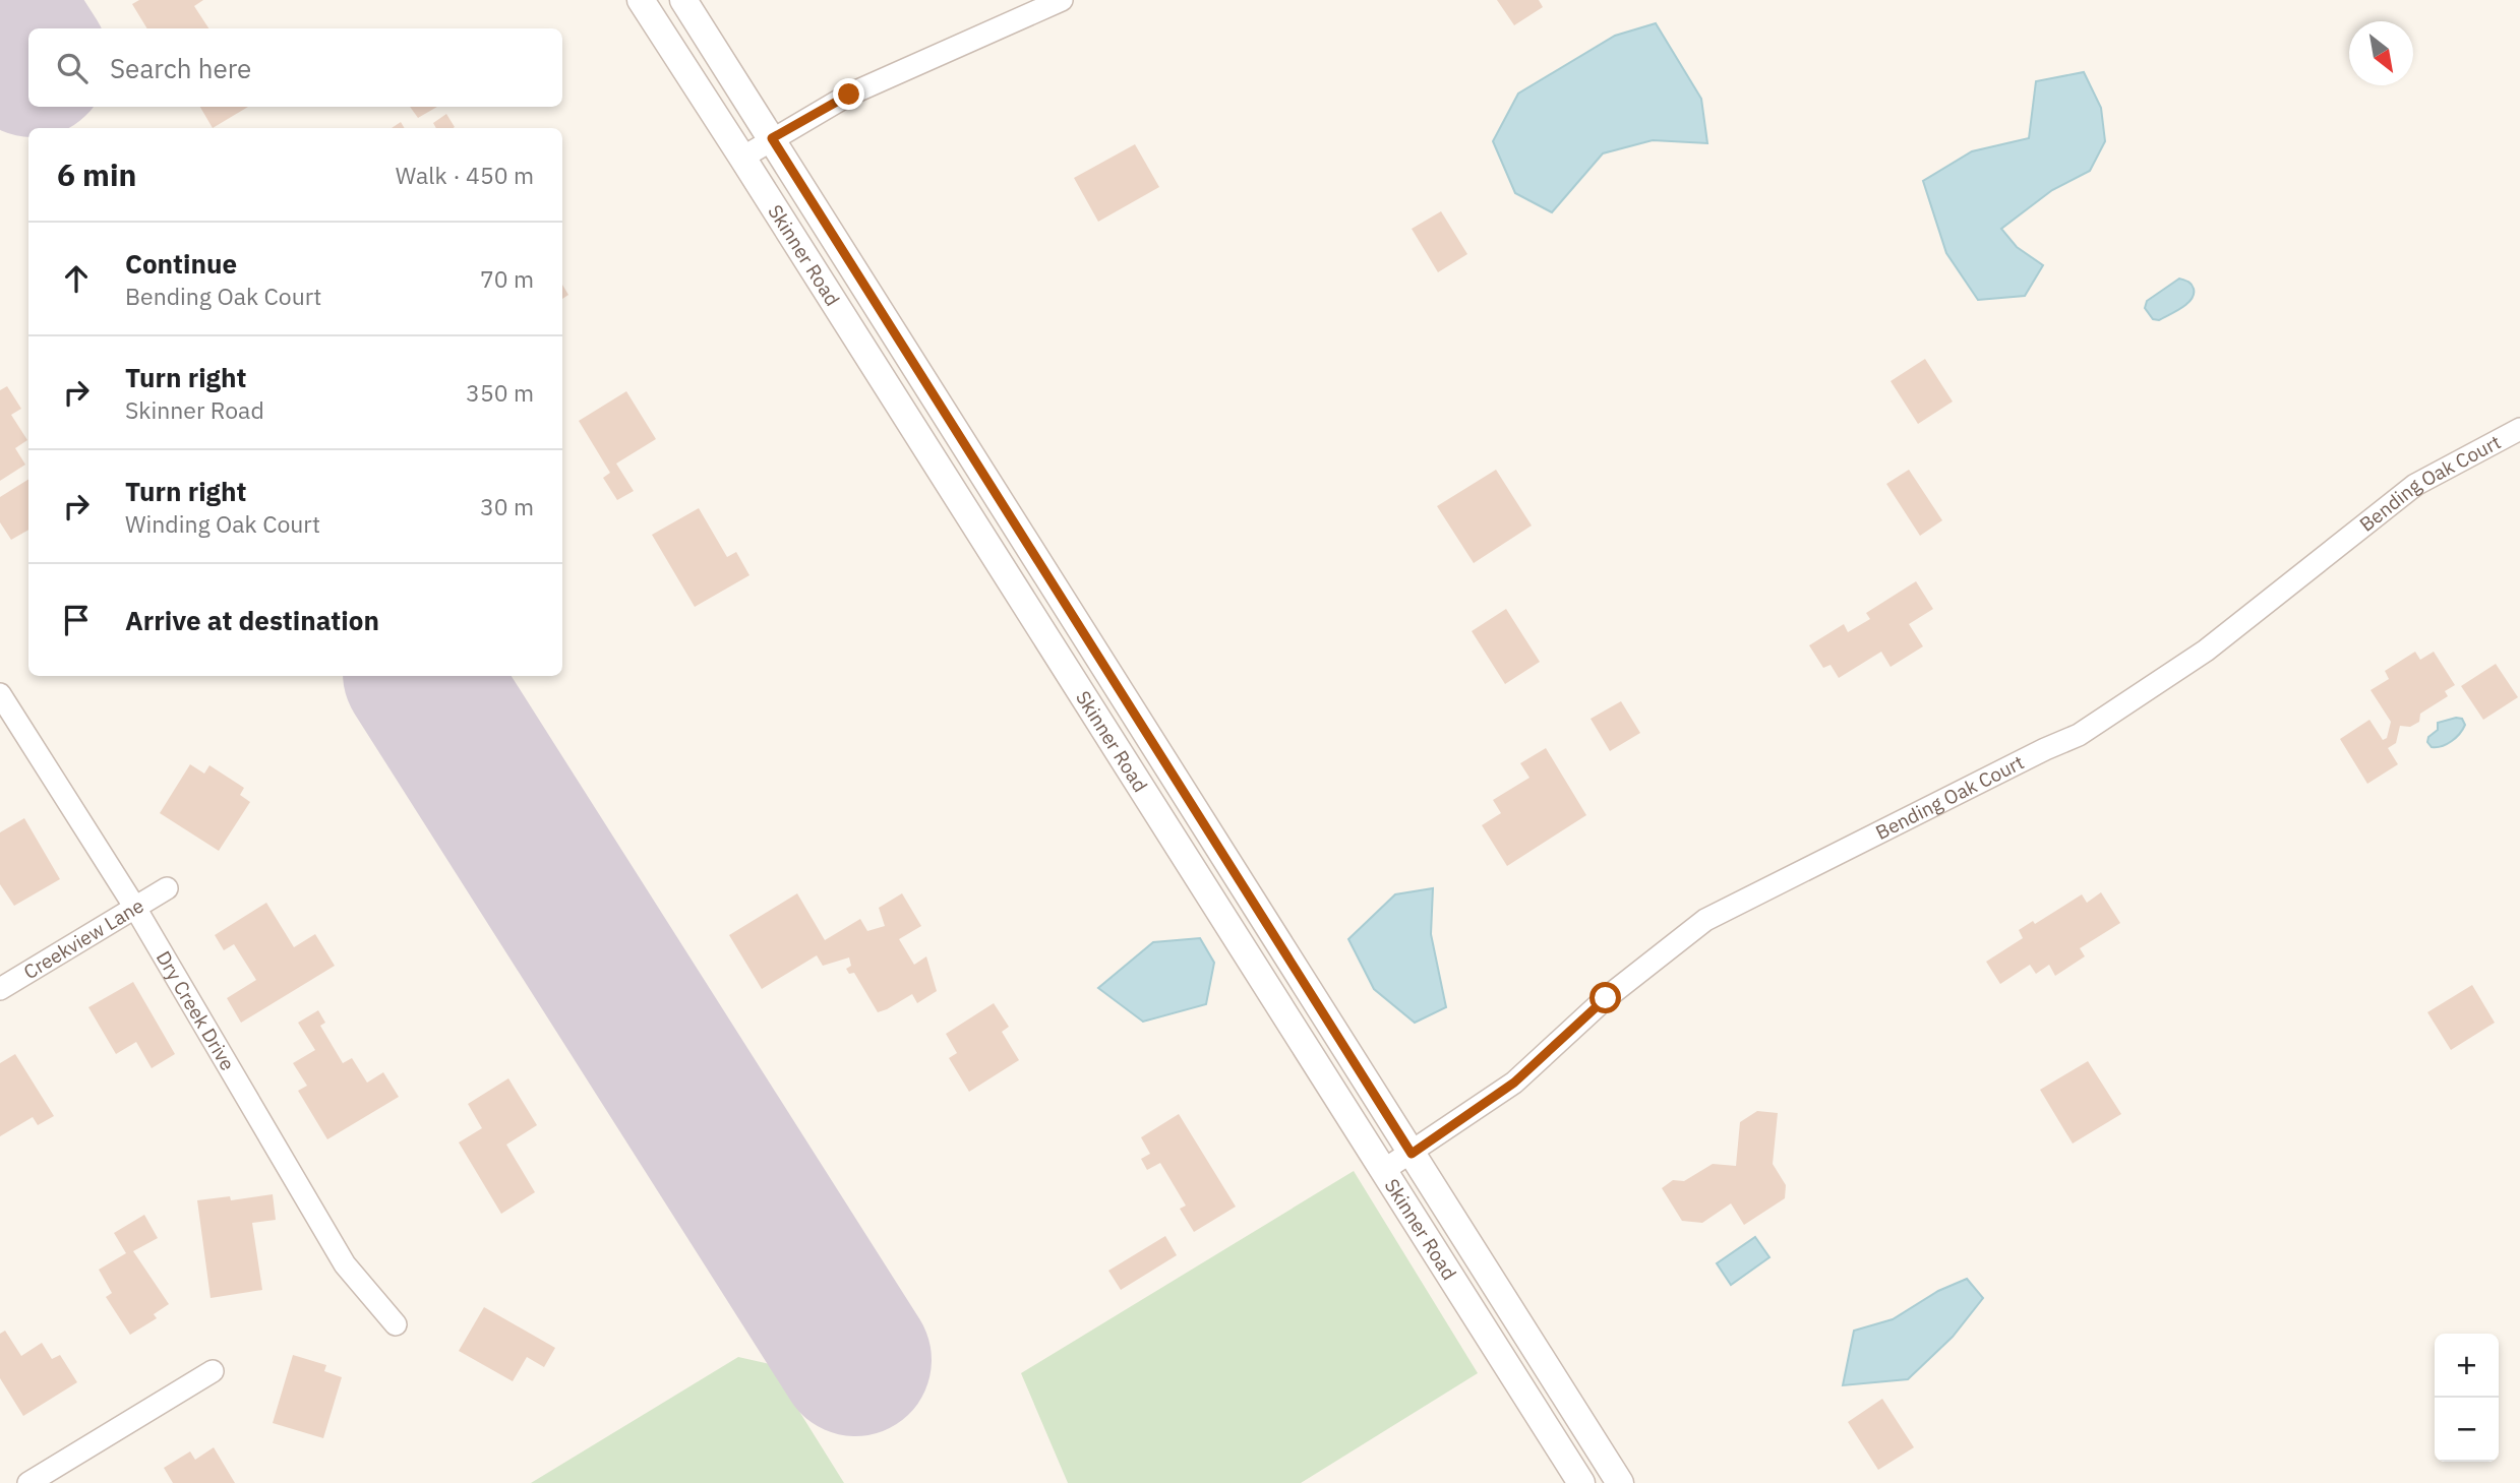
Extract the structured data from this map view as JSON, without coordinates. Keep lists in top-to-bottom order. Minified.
{"streets":{"street":["Skinner Road","Bending Oak Court","Creekview Lane","Dry Creek Drive"]},"crossings":[["Skinner Road","Bending Oak Court"],["Creekview Lane","Dry Creek Drive"]],"north":"bottom right","page":{"search":"Search here","heading":["6 min","Walk · 450 m"],"list":[["Continue","Bending Oak Court","70 m"],["Turn right","Skinner Road","350 m"],["Turn right","Winding Oak Court","30 m"],"Arrive at destination"],"map_buttons":["+","−"]}}
